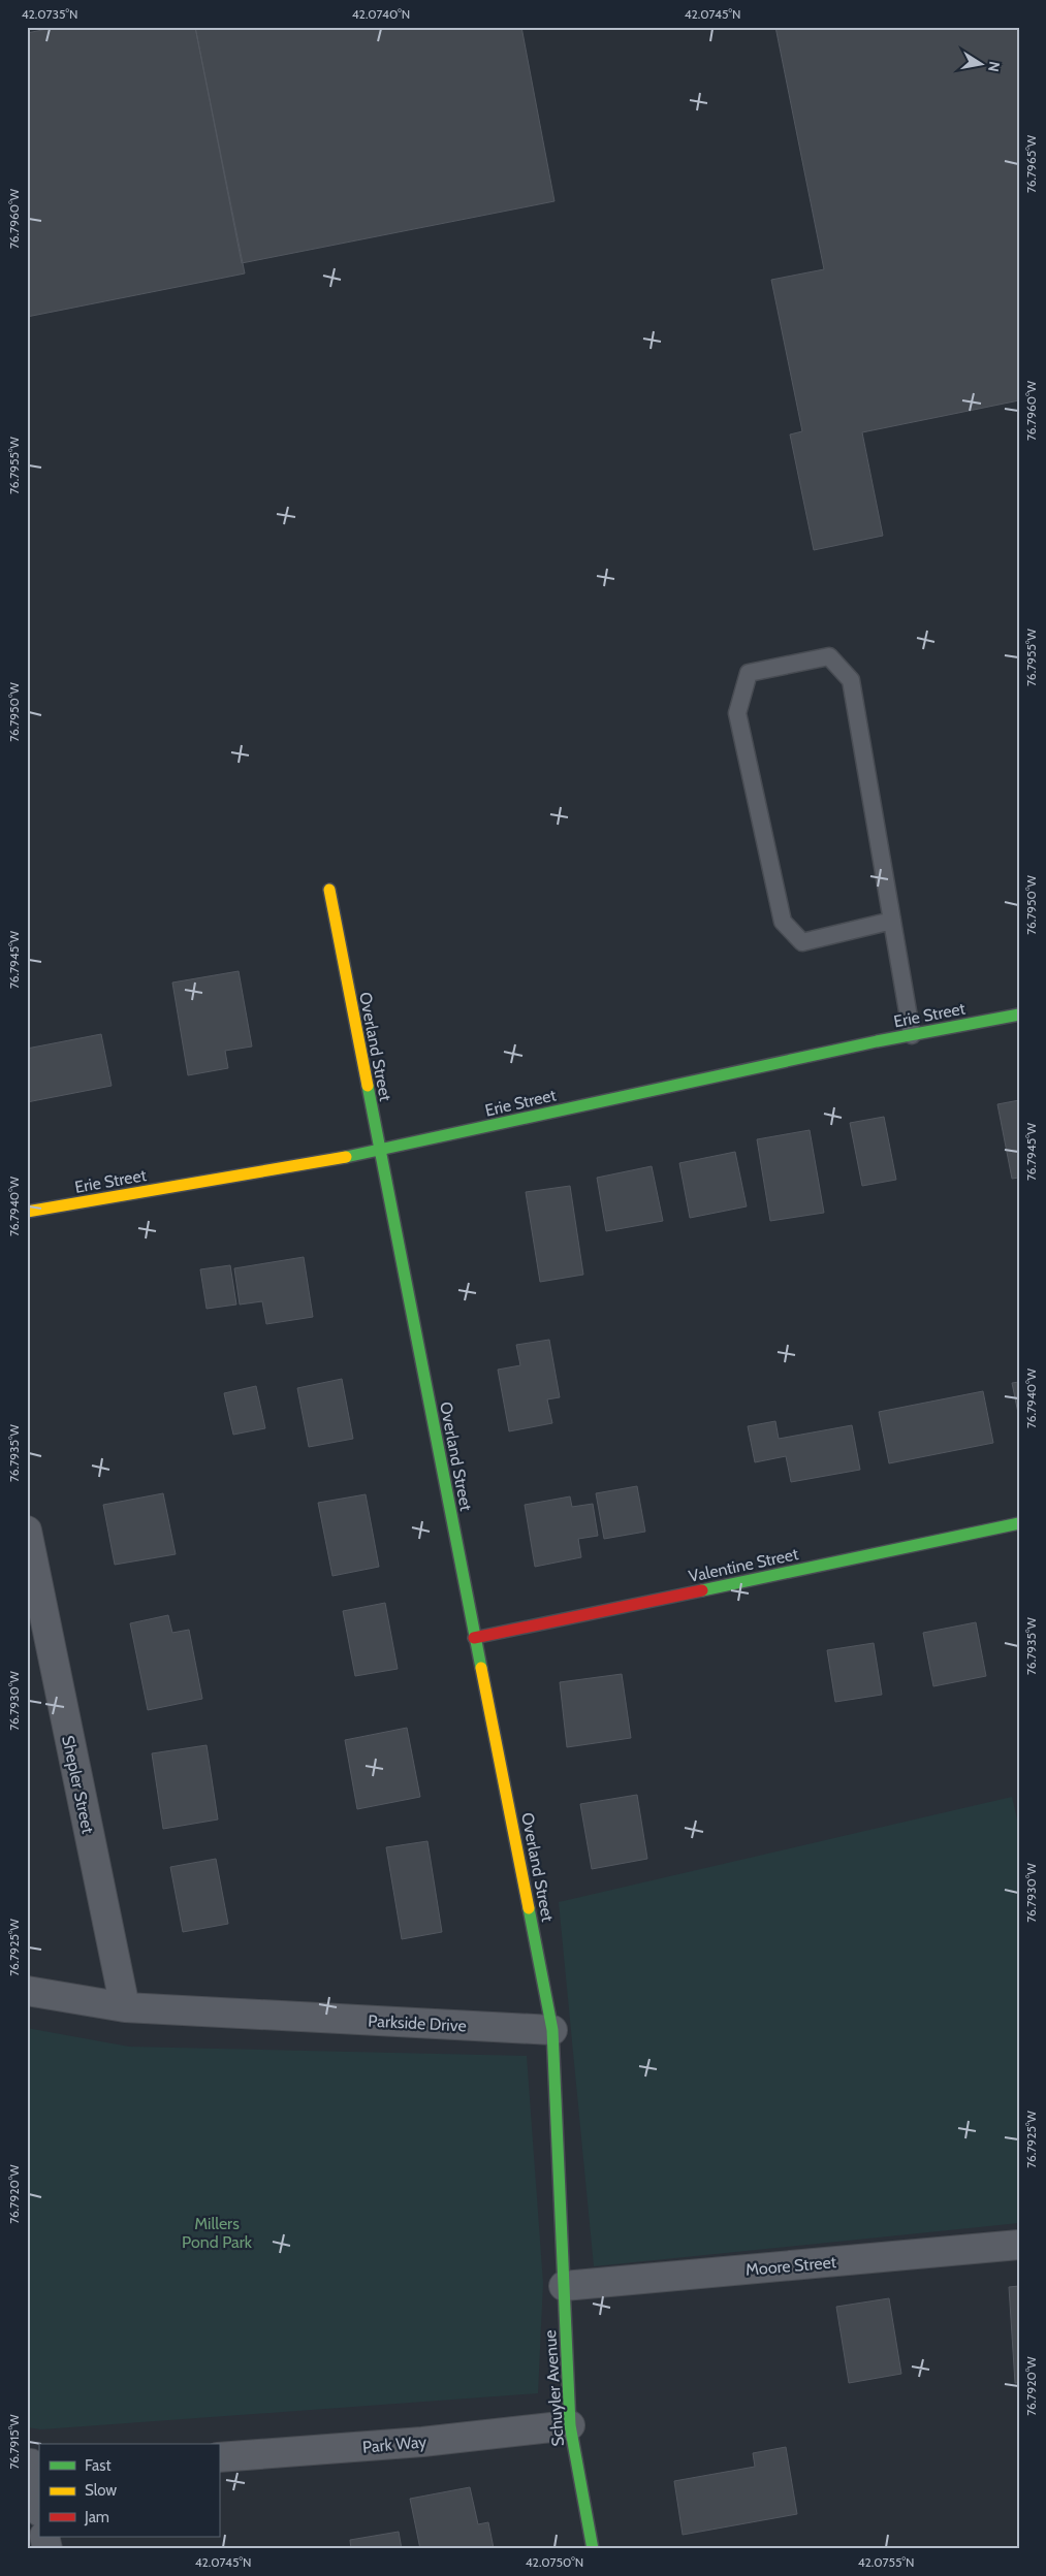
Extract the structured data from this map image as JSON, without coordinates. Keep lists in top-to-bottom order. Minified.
{"streets":{"street":["Erie Street","Overland Street","Valentine Street","Shepler Street","Parkside Drive","Moore Street","Schuyler Avenue","Park Way"]},"crossings":[["Erie Street","Overland Street"],["Overland Street","Valentine Street"],["Overland Street","Parkside Drive"],["Shepler Street","Parkside Drive"],["Moore Street","Schuyler Avenue"],["Schuyler Avenue","Park Way"]],"parks":["Millers Pond Park"],"legend":["Fast","Slow","Jam"],"north":"right","coordinates":["42.0735°N","42.0740°N","42.0745°N","76.7965°W","76.7960°W","76.7955°W","76.7950°W","76.7945°W","76.7940°W","76.7935°W","76.7930°W","76.7925°W","76.7920°W","76.7915°W","42.0750°N","42.0755°N"]}
